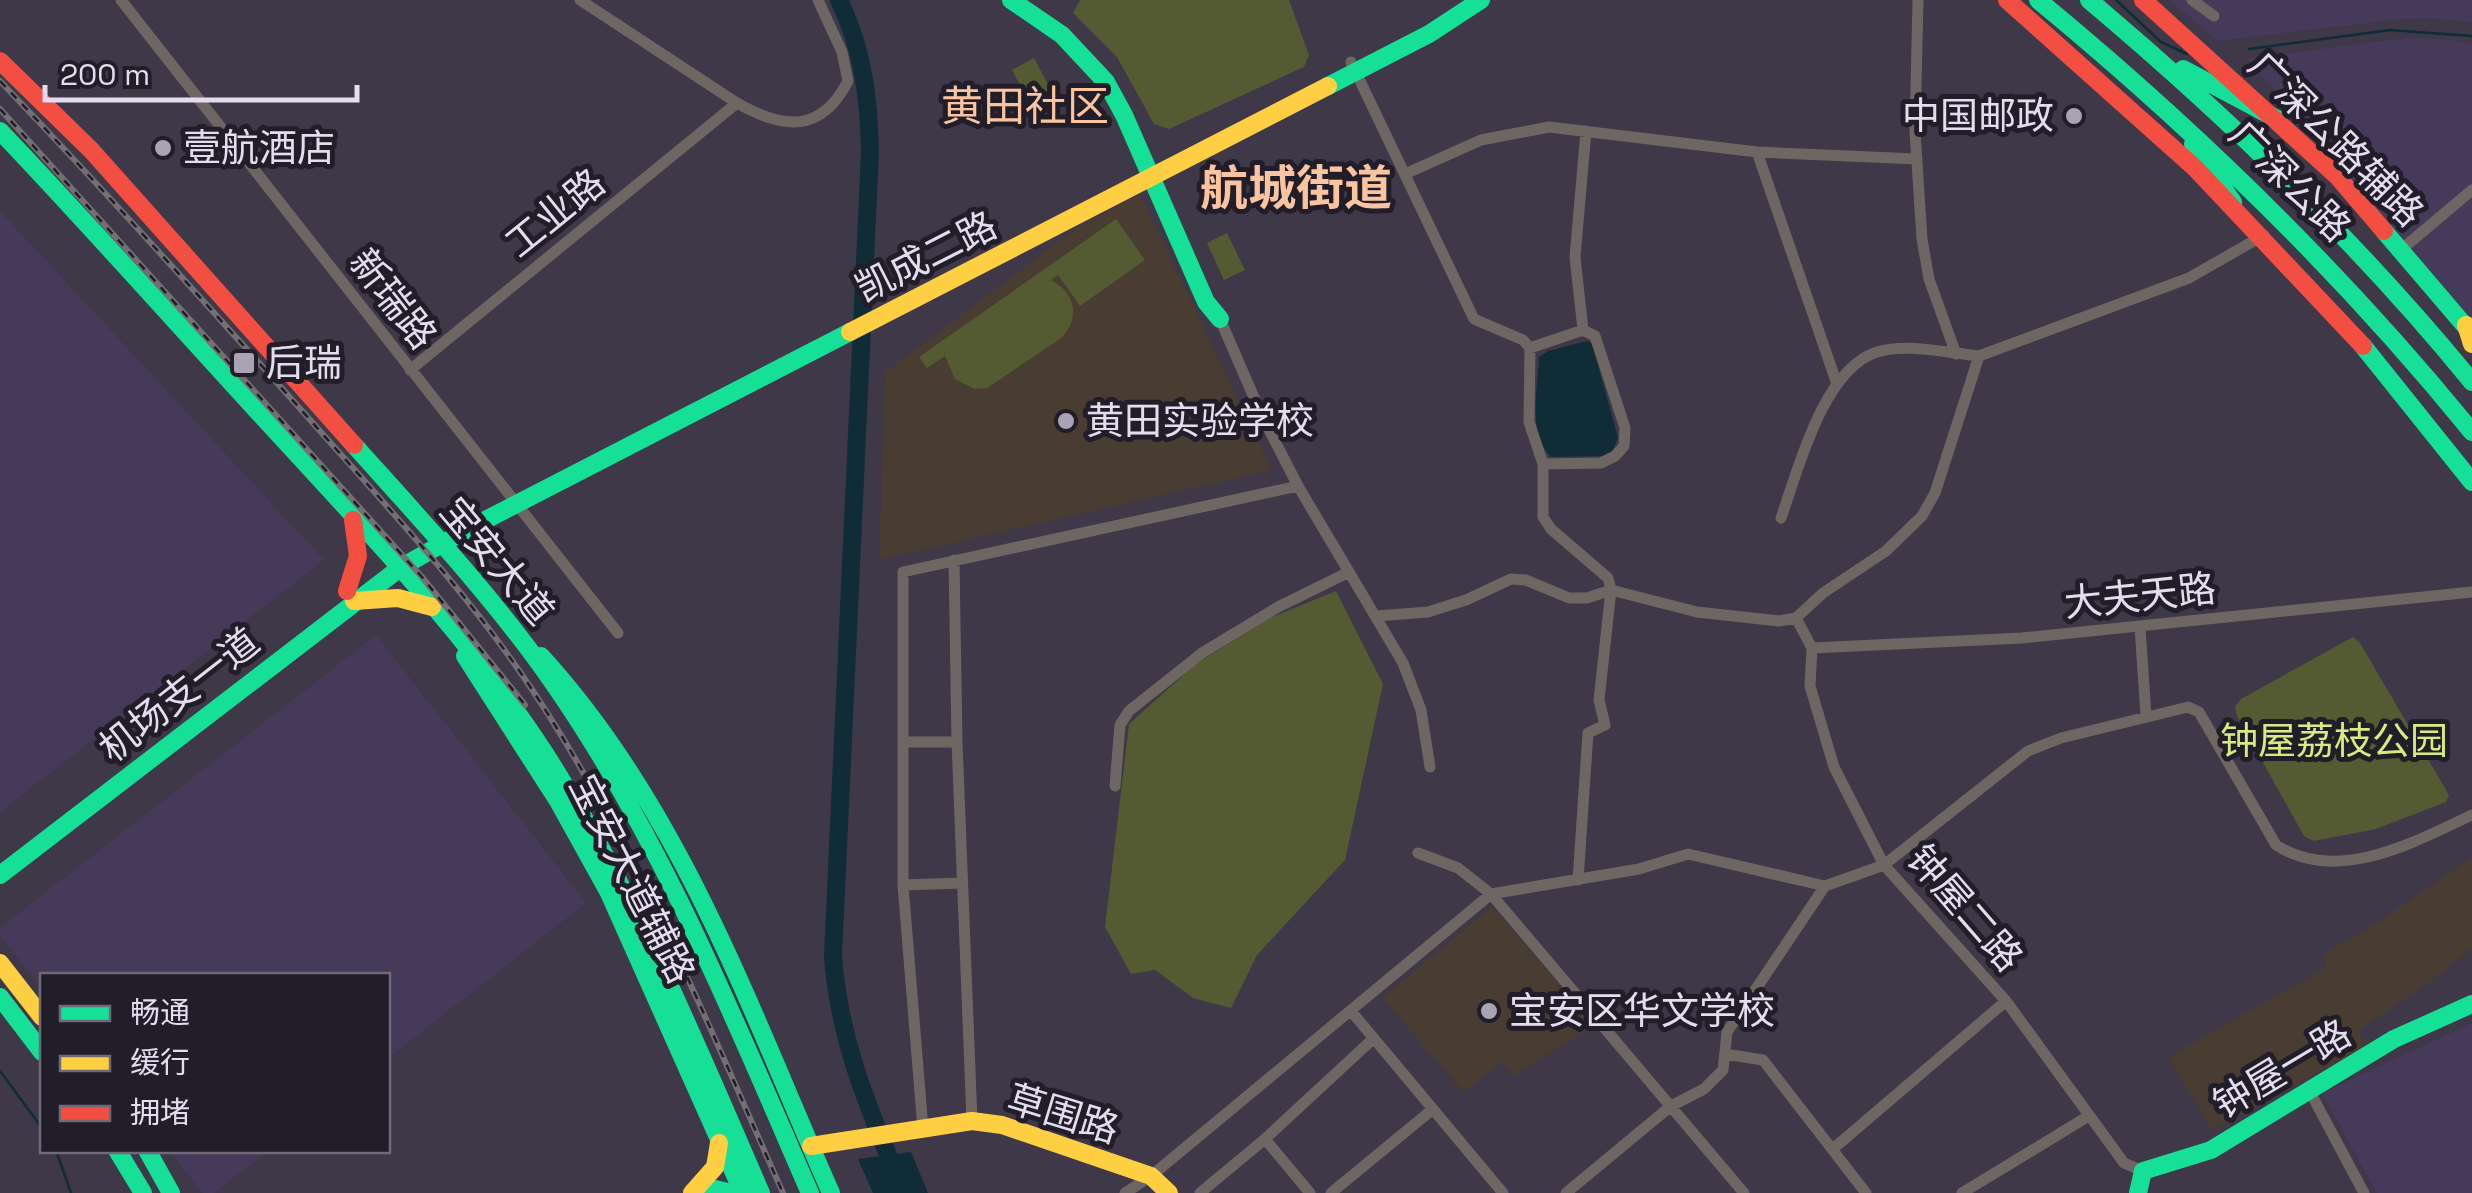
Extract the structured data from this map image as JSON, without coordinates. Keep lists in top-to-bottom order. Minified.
{"streets":{"main road":["广深公路辅路","广深公路","凯成二路","宝安大道","机场支一道","宝安大道辅路","钟屋一路","草围路"],"street":["工业路","新瑞路","大夫天路","钟屋二路"]},"crossings":[["工业路","新瑞路"],["凯成二路","新瑞路"],["凯成二路","宝安大道"],["凯成二路","机场支一道"],["宝安大道","机场支一道"],["宝安大道","宝安大道辅路"],["大夫天路","钟屋二路"],["宝安大道辅路","草围路"],["钟屋二路","钟屋一路"]],"districts":["黄田社区","航城街道"],"parks":["钟屋荔枝公园"],"places":{"other":["中国邮政","壹航酒店","黄田实验学校","宝安区华文学校"],"transit":["后瑞"]},"legend":["畅通","缓行","拥堵"],"scale_bar":"200 m"}
